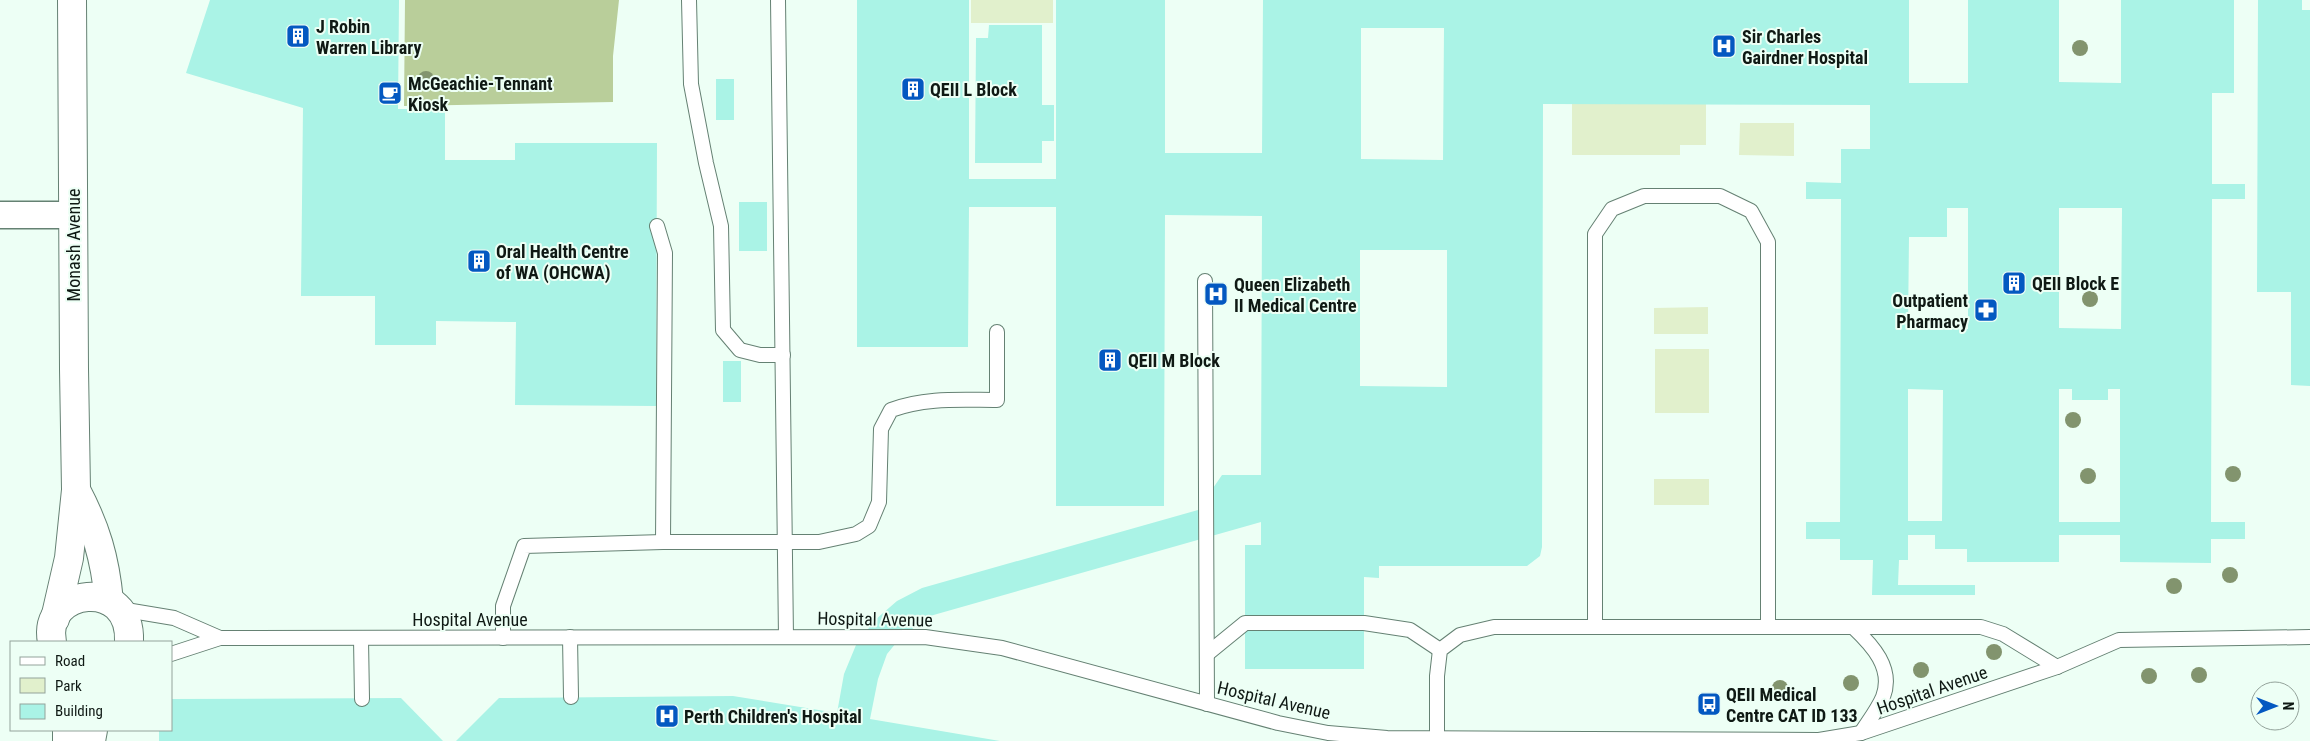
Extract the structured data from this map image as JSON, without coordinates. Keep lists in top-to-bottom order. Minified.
{"streets":{"main road":["Monash Avenue"],"lane":["Hospital Avenue"]},"crossings":[["Monash Avenue","Hospital Avenue"]],"places":{"building":["J Robin Warren Library","QEII L Block","Oral Health Centre of WA (OHCWA)","QEII Block E","QEII M Block"],"hospital":["Sir Charles Gairdner Hospital","Queen Elizabeth II Medical Centre","Perth Children's Hospital"],"cafe":["McGeachie-Tennant Kiosk"],"pharmacy":["Outpatient Pharmacy"],"bus stop":["QEII Medical Centre CAT ID 133"]},"legend":["Road","Park","Building"],"north":"right"}
